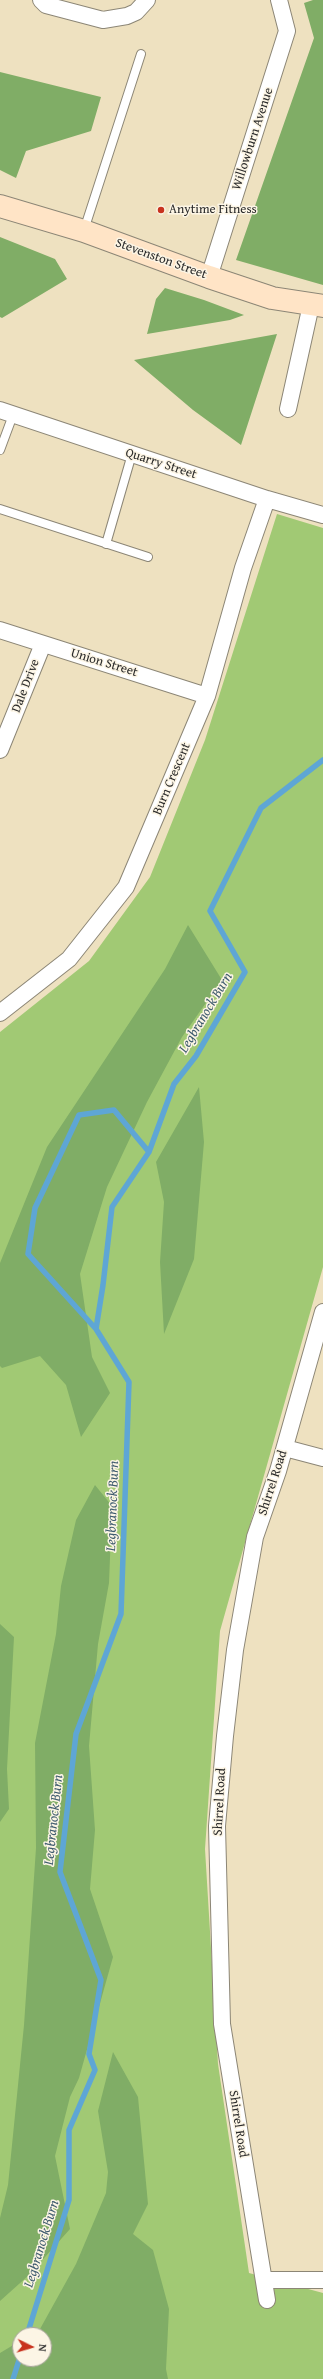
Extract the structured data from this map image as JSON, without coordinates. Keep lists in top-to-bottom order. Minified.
{"streets":{"main road":["Stevenston Street"],"street":["Willowburn Avenue","Quarry Street","Union Street","Dale Drive","Burn Crescent","Shirrel Road"]},"crossings":[["Willowburn Avenue","Stevenston Street"],["Quarry Street","Burn Crescent"],["Union Street","Dale Drive"],["Union Street","Burn Crescent"]],"water":["Legbranock Burn"],"places":["Anytime Fitness"],"north":"right"}
